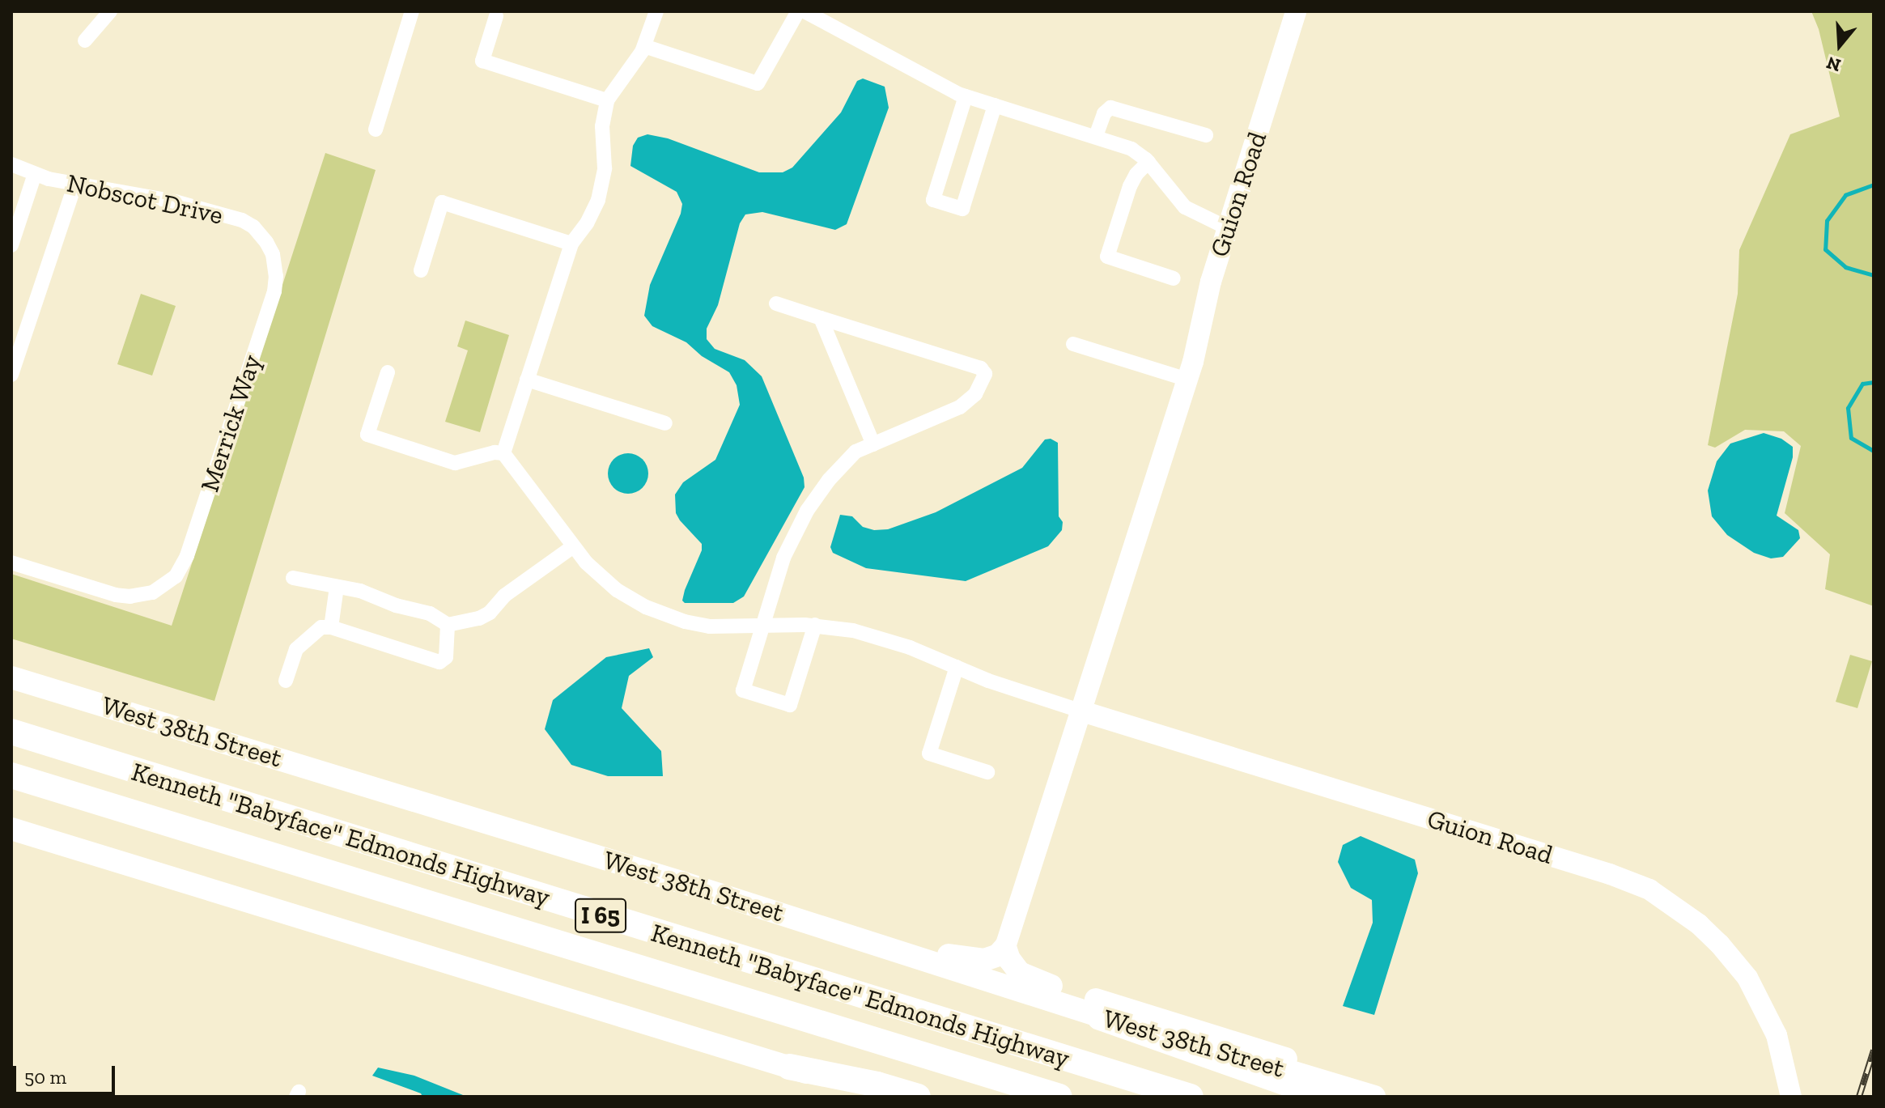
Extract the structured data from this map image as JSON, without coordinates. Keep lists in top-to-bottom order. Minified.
{"streets":{"highway":["Kenneth \"Babyface\" Edmonds Highway","I 65"],"main road":["West 38th Street"],"street":["Guion Road","Nobscot Drive","Merrick Way"]},"crossings":[["Nobscot Drive","Merrick Way"]],"scale_bar":"50 m","north":"bottom"}
